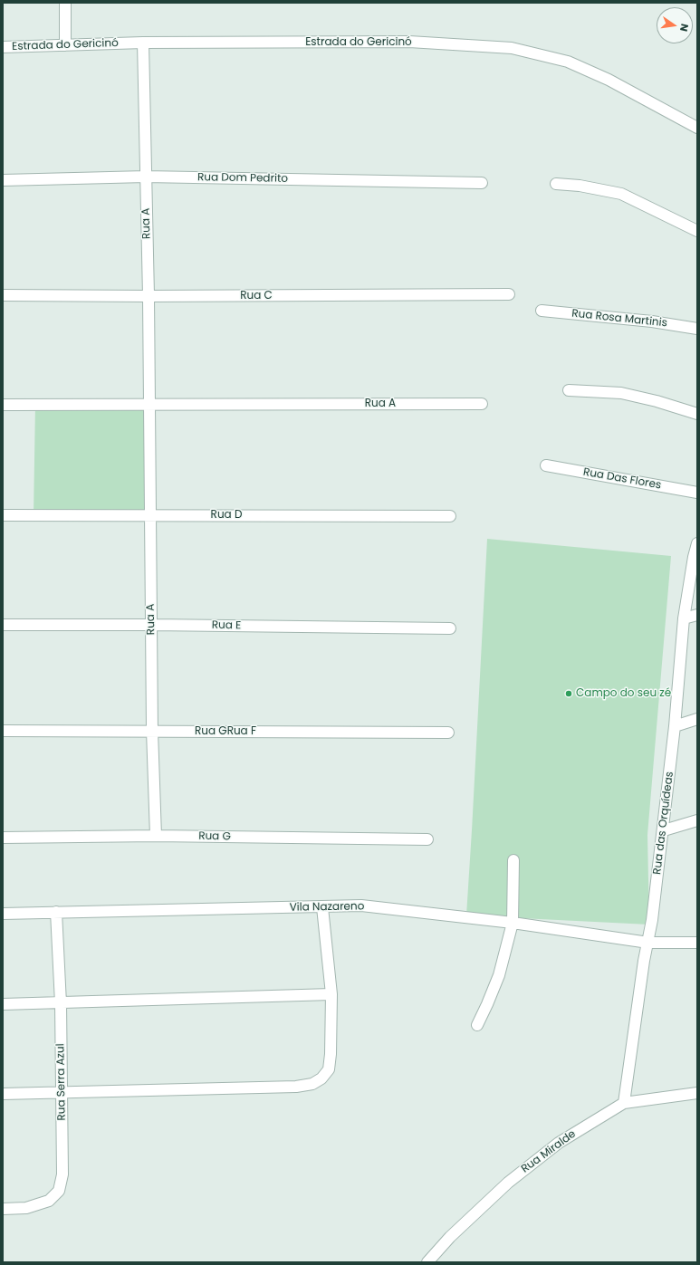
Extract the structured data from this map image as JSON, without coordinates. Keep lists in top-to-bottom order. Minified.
{"streets":{"street":["Estrada do Gericinó","Rua Dom Pedrito","Rua A","Rua C","Rua Rosa Martinis","Rua Das Flores","Rua D","Rua E","Rua GRua F","Rua das Orquídeas","Rua G","Vila Nazareno","Rua Serra Azul","Rua Miralde"]},"crossings":[["Estrada do Gericinó","Rua A"],["Rua Dom Pedrito","Rua A"],["Rua A","Rua C"],["Rua A","Rua D"],["Rua A","Rua E"],["Rua A","Rua GRua F"],["Rua A","Rua G"],["Rua das Orquídeas","Vila Nazareno"],["Rua das Orquídeas","Rua Miralde"],["Vila Nazareno","Rua Serra Azul"]],"places":["Campo do seu zé"],"north":"right"}
